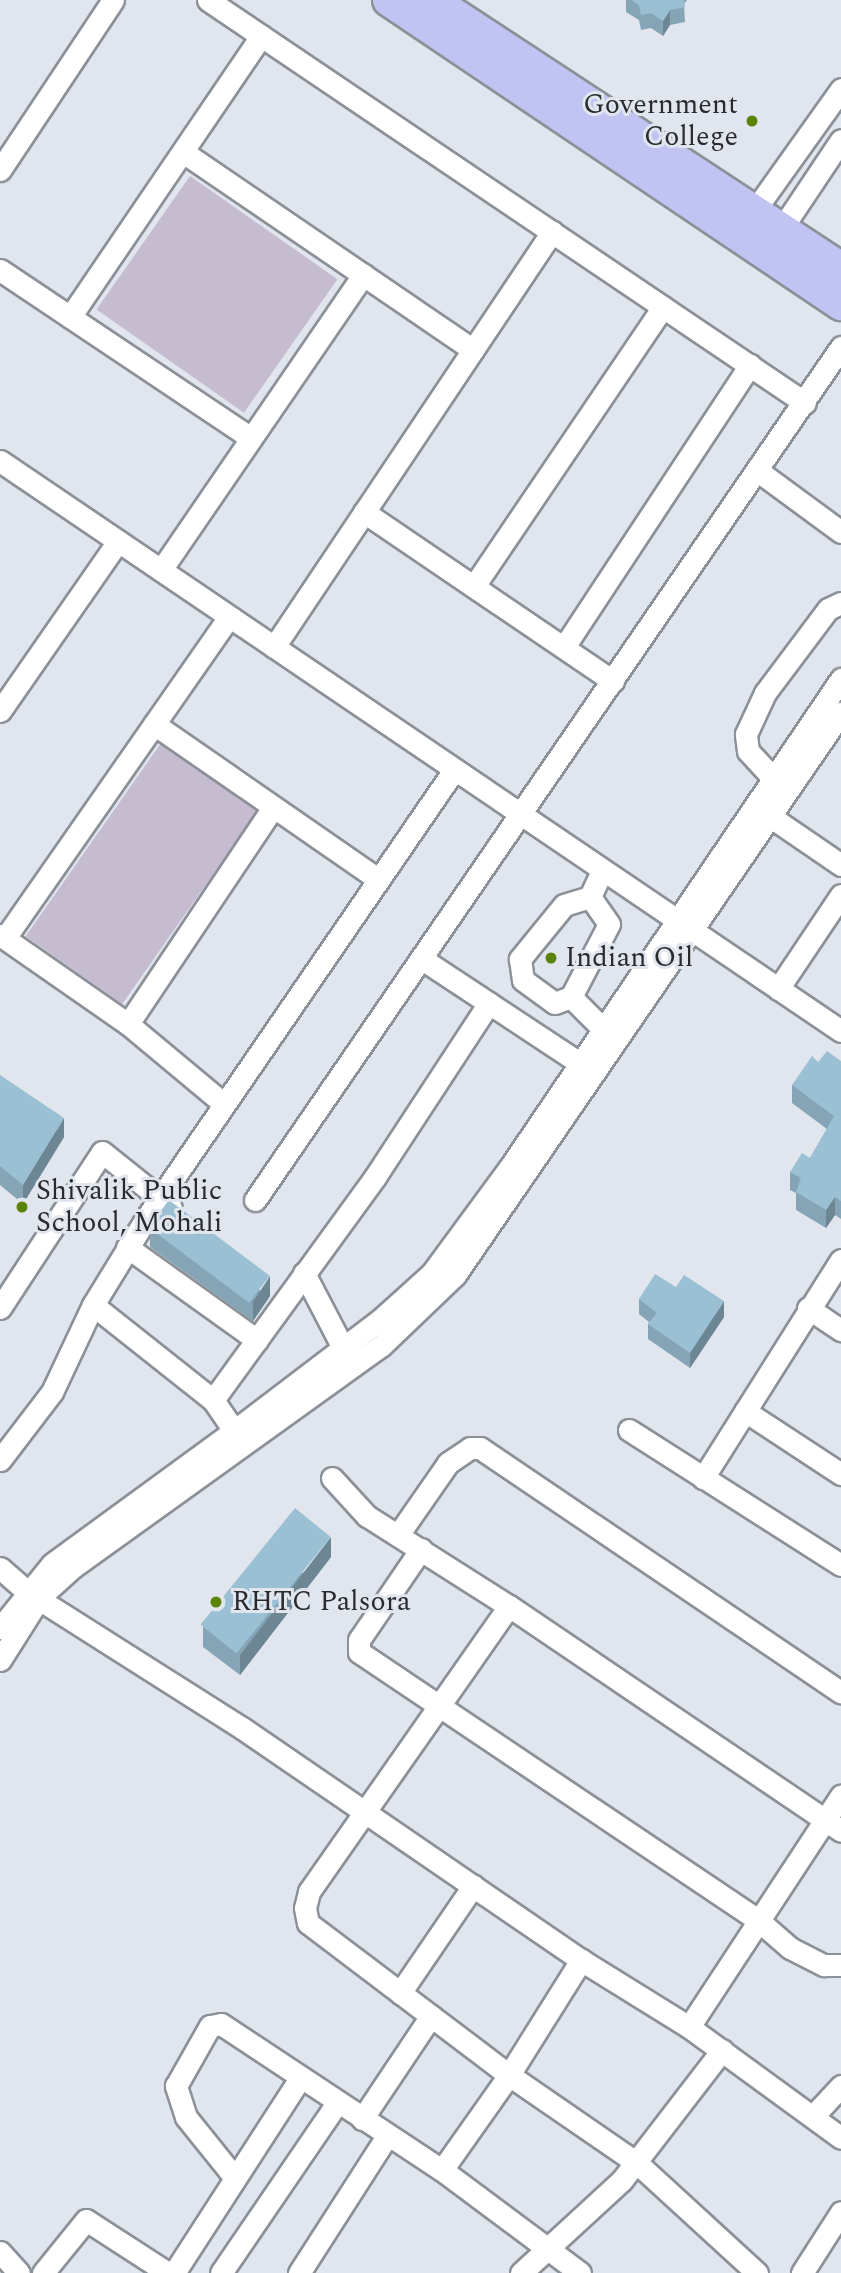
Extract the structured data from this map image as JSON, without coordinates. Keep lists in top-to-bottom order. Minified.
{"places":["Government College","Indian Oil","Shivalik Public School, Mohali","RHTC Palsora"]}
